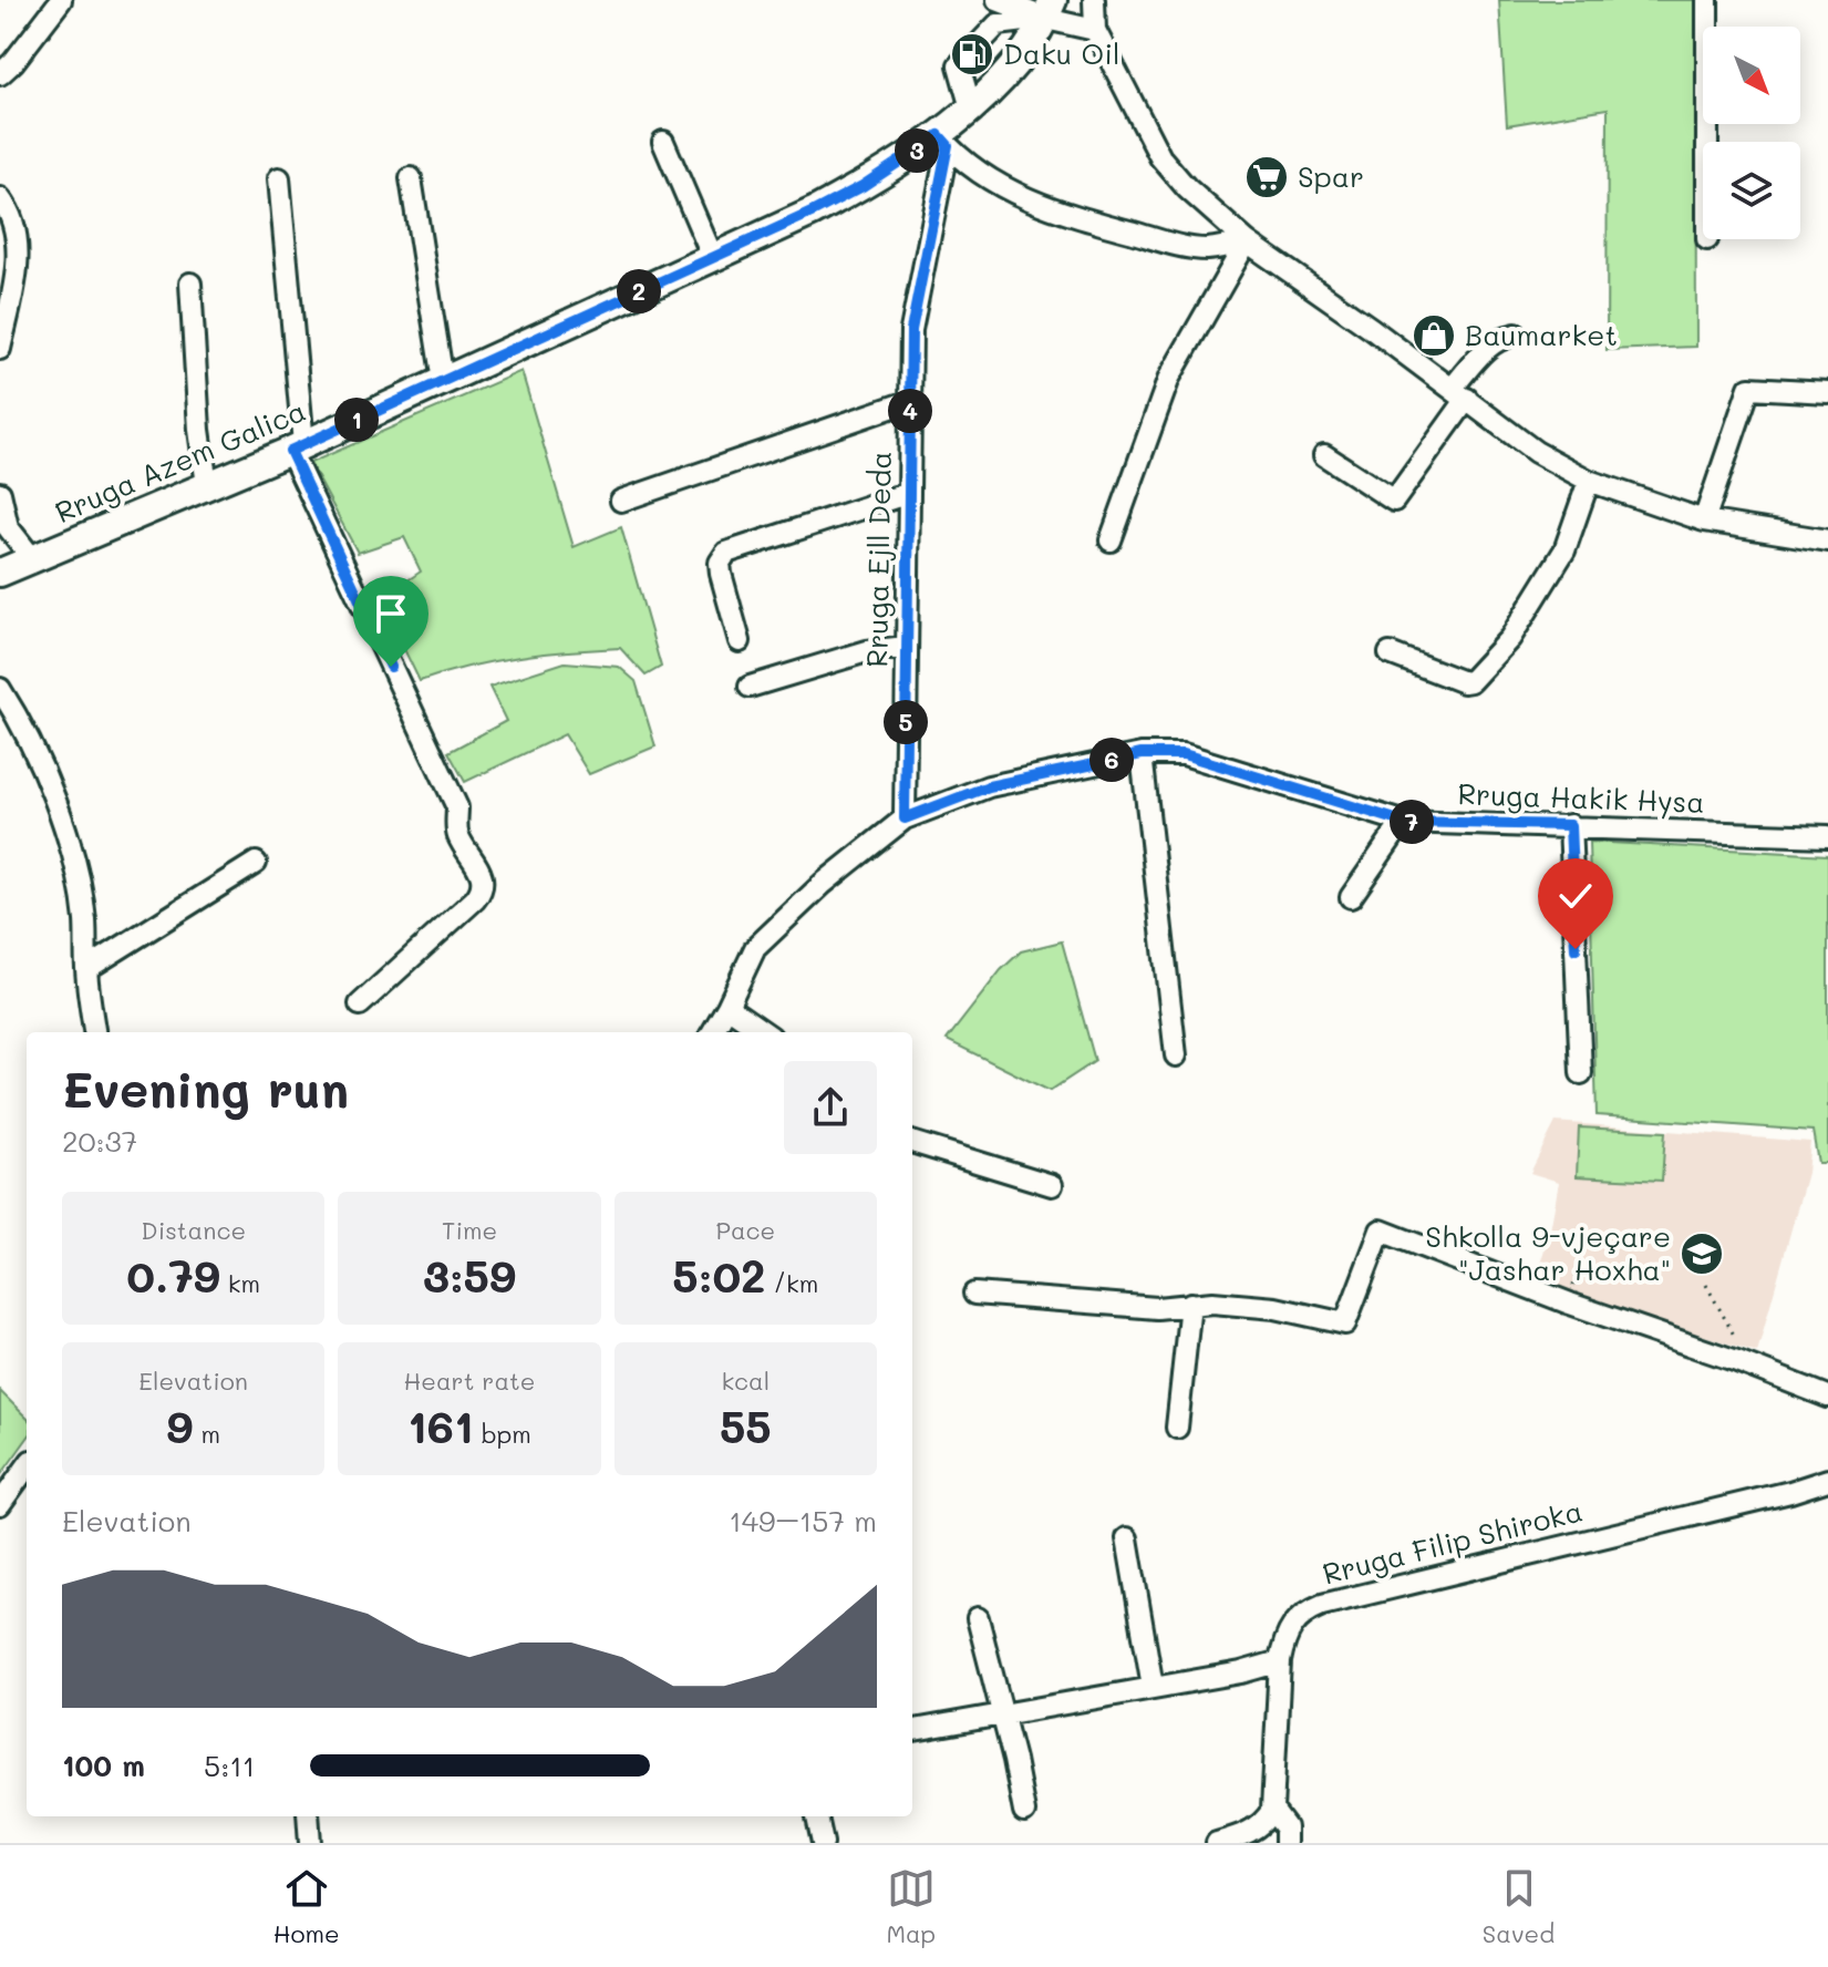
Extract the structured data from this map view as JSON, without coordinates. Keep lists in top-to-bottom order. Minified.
{"streets":{"main road":["Rruga Azem Galica"],"street":["Rruga Ejll Deda","Rruga Hakik Hysa","Rruga Filip Shiroka"]},"crossings":[["Rruga Azem Galica","Rruga Ejll Deda"],["Rruga Ejll Deda","Rruga Hakik Hysa"]],"places":{"fuel station":["Daku Oil"],"supermarket":["Spar"],"shop":["Baumarket"],"school or university":["Shkolla 9-vjeçare \"Jashar Hoxha\""]},"north":"bottom right","page":{"pins":["3","2","4","1","5","6","7"],"heading":["Evening run","20:37"],"stats":[["Distance","0.79 km"],["Time","3:59"],["Pace","5:02 /km"],["Elevation","9 m"],["Heart rate","161 bpm"],["kcal","55"]],"chart":["Elevation","149–157 m"],"list":[{"name":"100 m","note":"5:11"}],"tabs":["Home","Map","Saved"]}}
